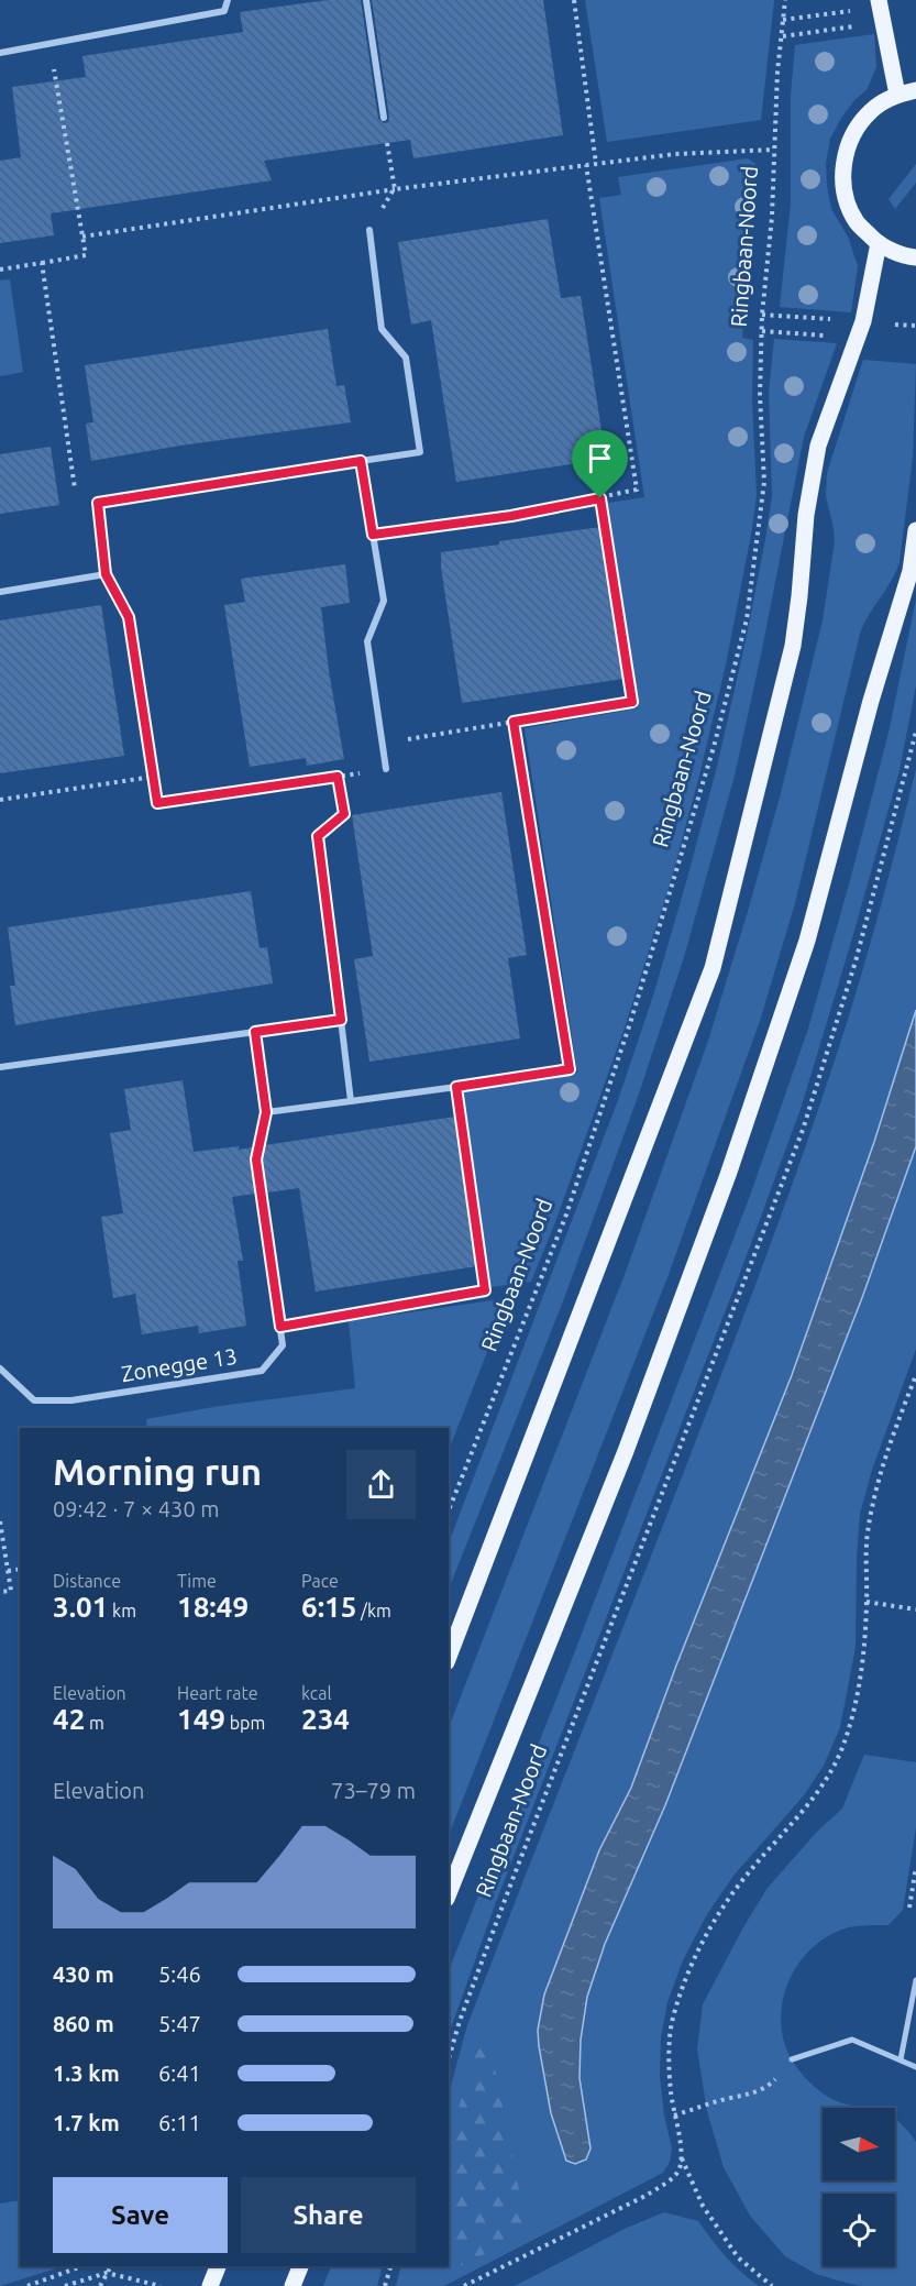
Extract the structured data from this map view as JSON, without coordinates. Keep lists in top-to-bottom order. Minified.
{"streets":{"main road":["Ringbaan-Noord"],"street":["Zonegge 13"]},"north":"right","page":{"heading":["Morning run","09:42 · 7 × 430 m"],"stats":[["Distance","3.01 km"],["Time","18:49"],["Pace","6:15 /km"],["Elevation","42 m"],["Heart rate","149 bpm"],["kcal","234"]],"chart":["Elevation","73–79 m"],"list":[{"name":"430 m","note":"5:46"},{"name":"860 m","note":"5:47"},{"name":"1.3 km","note":"6:41"},{"name":"1.7 km","note":"6:11"}],"buttons":["Save","Share"]}}
